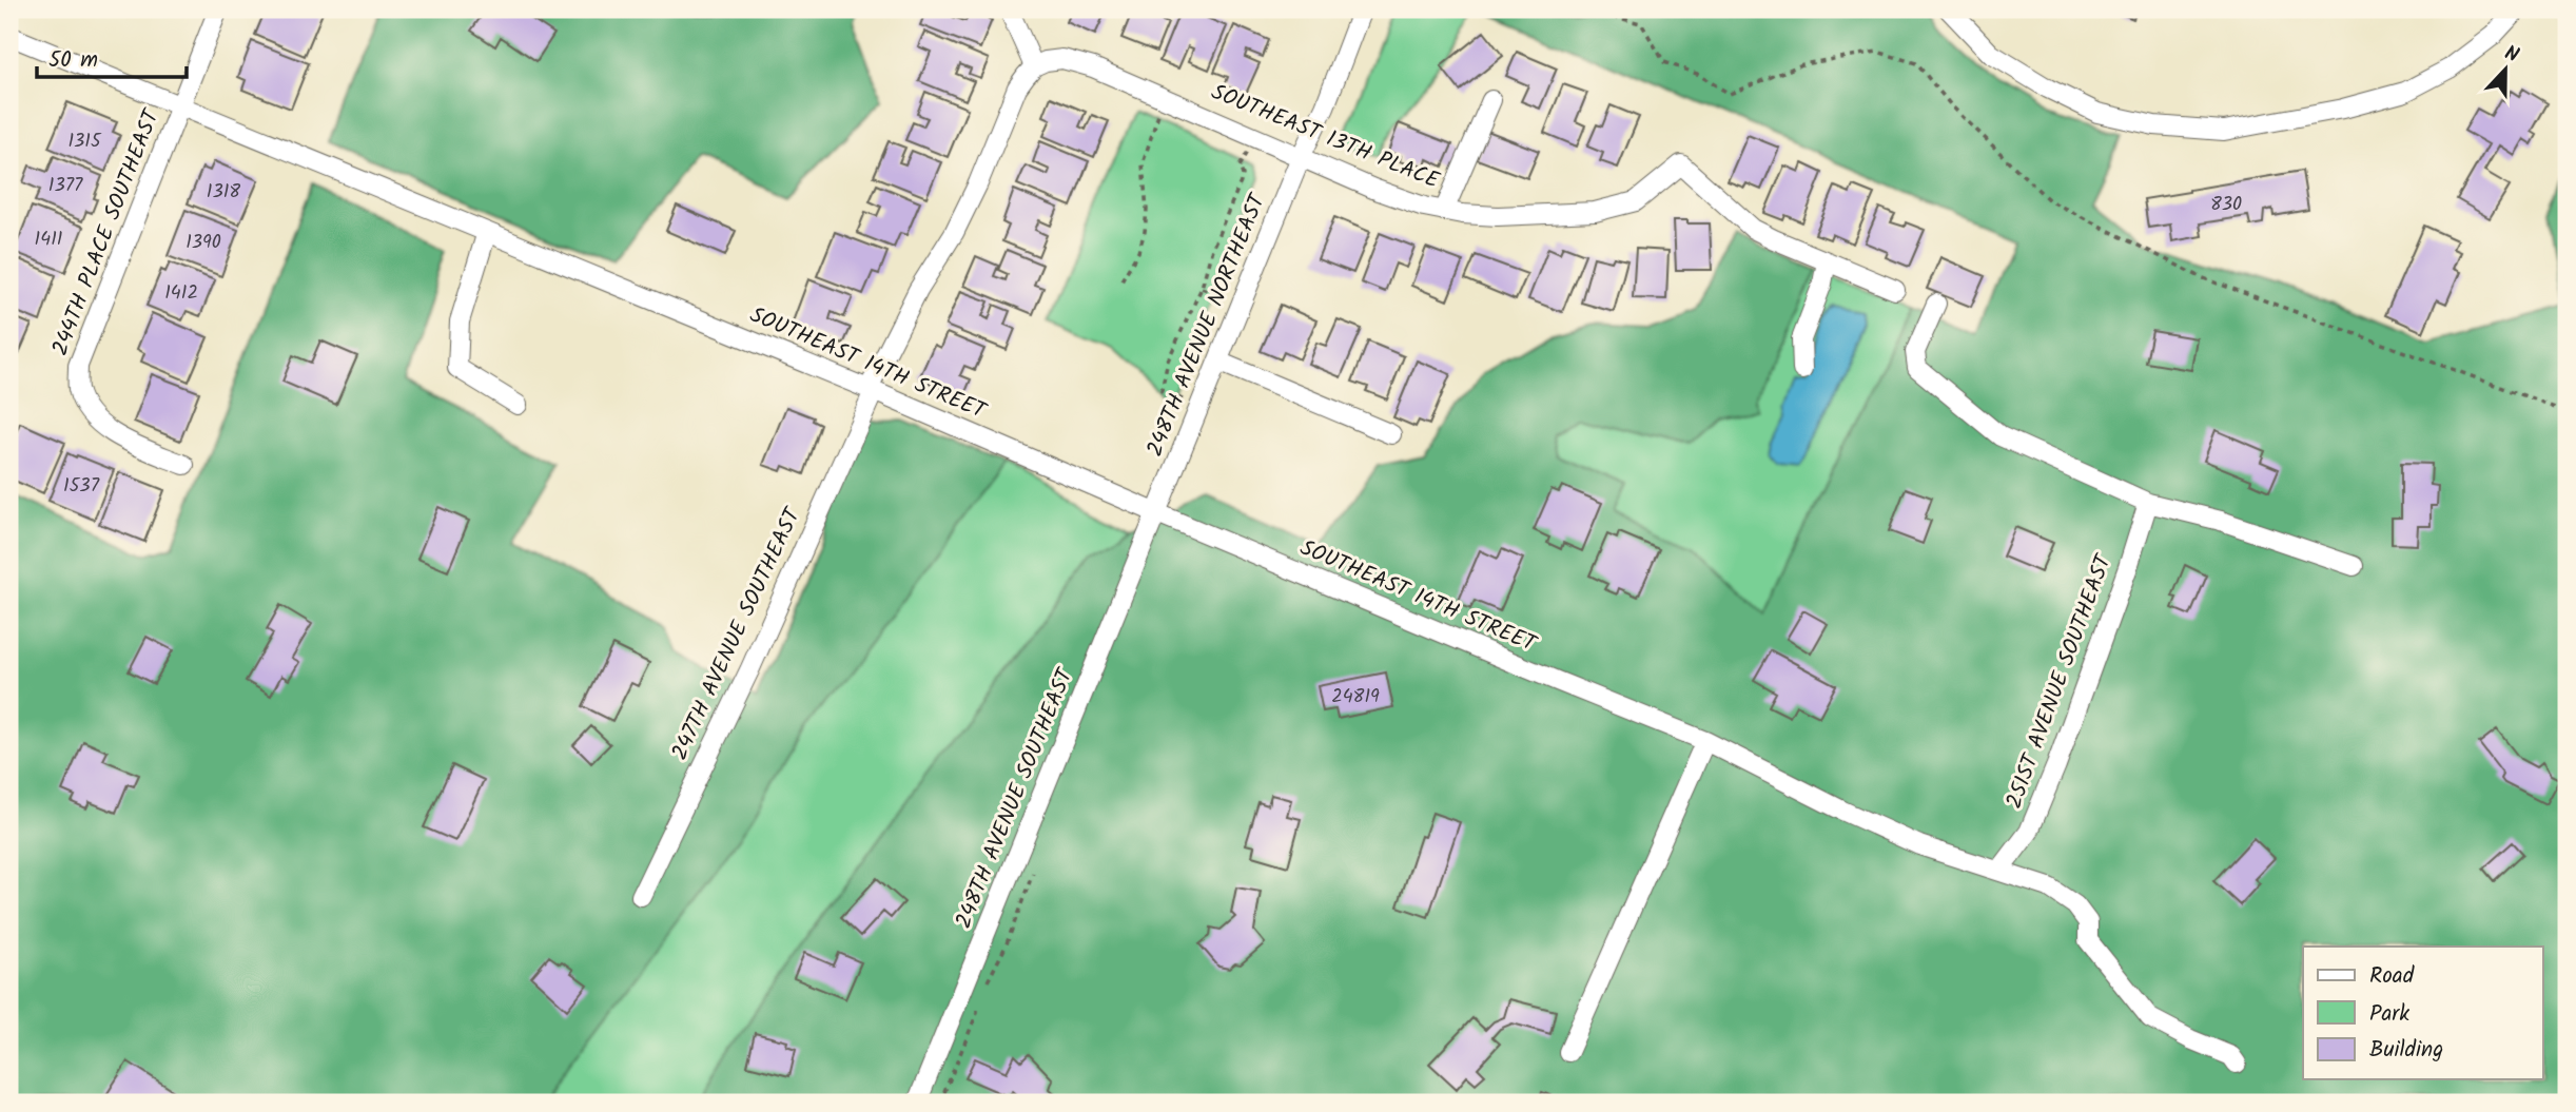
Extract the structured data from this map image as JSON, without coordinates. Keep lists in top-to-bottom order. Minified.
{"streets":{"street":["SOUTHEAST 13TH PLACE","244TH PLACE SOUTHEAST","248TH AVENUE NORTHEAST","SOUTHEAST 14TH STREET","247TH AVENUE SOUTHEAST","251ST AVENUE SOUTHEAST","248TH AVENUE SOUTHEAST"]},"crossings":[["SOUTHEAST 13TH PLACE","248TH AVENUE NORTHEAST"],["SOUTHEAST 13TH PLACE","247TH AVENUE SOUTHEAST"],["244TH PLACE SOUTHEAST","SOUTHEAST 14TH STREET"],["248TH AVENUE NORTHEAST","SOUTHEAST 14TH STREET"],["248TH AVENUE NORTHEAST","248TH AVENUE SOUTHEAST"],["SOUTHEAST 14TH STREET","247TH AVENUE SOUTHEAST"],["SOUTHEAST 14TH STREET","251ST AVENUE SOUTHEAST"],["SOUTHEAST 14TH STREET","248TH AVENUE SOUTHEAST"]],"house_numbers":["1315","1377","1318","830","1411","1390","1412","1537","24819"],"legend":["Road","Park","Building"],"scale_bar":"50 m","north":"top"}
